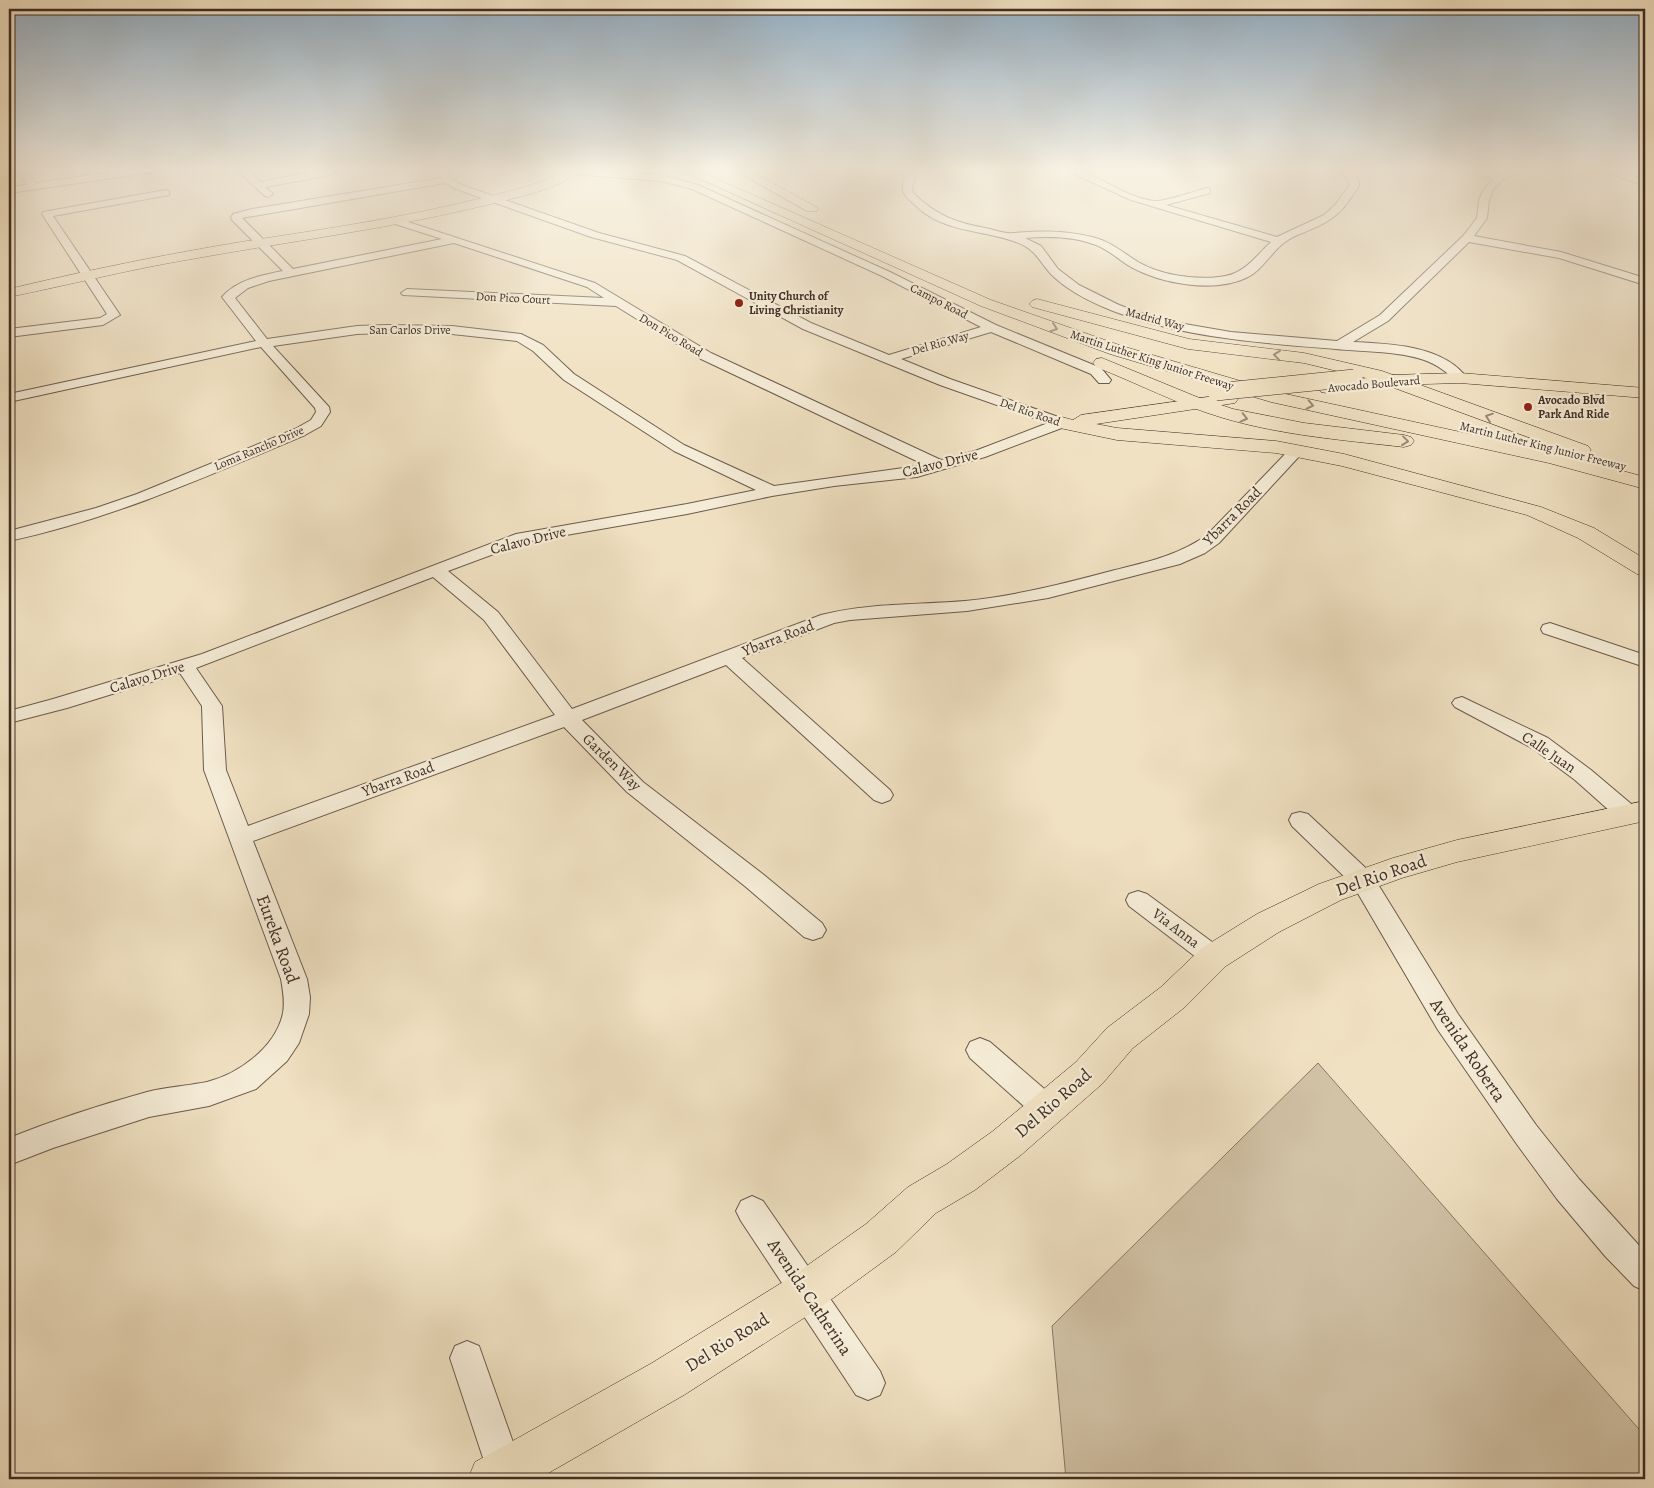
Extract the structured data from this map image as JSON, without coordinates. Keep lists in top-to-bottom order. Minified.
{"streets":{"main road":["Martin Luther King Junior Freeway","Avocado Boulevard","Del Rio Road","Calavo Drive"],"street":["Don Pico Court","Campo Road","Madrid Way","San Carlos Drive","Don Pico Road","Del Rio Way","Loma Rancho Drive","Ybarra Road","Calle Juan","Garden Way","Via Anna","Eureka Road","Avenida Roberta","Avenida Catherina"]},"crossings":[["Don Pico Court","Don Pico Road"],["Campo Road","Del Rio Way"],["Madrid Way","Avocado Boulevard"],["San Carlos Drive","Loma Rancho Drive"],["San Carlos Drive","Calavo Drive"],["Don Pico Road","Calavo Drive"],["Del Rio Way","Del Rio Road"],["Martin Luther King Junior Freeway","Avocado Boulevard"],["Martin Luther King Junior Freeway","Calavo Drive"],["Avocado Boulevard","Calavo Drive"],["Del Rio Road","Calavo Drive"],["Del Rio Road","Ybarra Road"],["Del Rio Road","Calle Juan"],["Del Rio Road","Via Anna"],["Del Rio Road","Avenida Roberta"],["Del Rio Road","Avenida Catherina"],["Calavo Drive","Garden Way"],["Calavo Drive","Eureka Road"],["Ybarra Road","Garden Way"],["Ybarra Road","Eureka Road"]],"places":["Unity Church of Living Christianity","Avocado Blvd Park And Ride"]}
